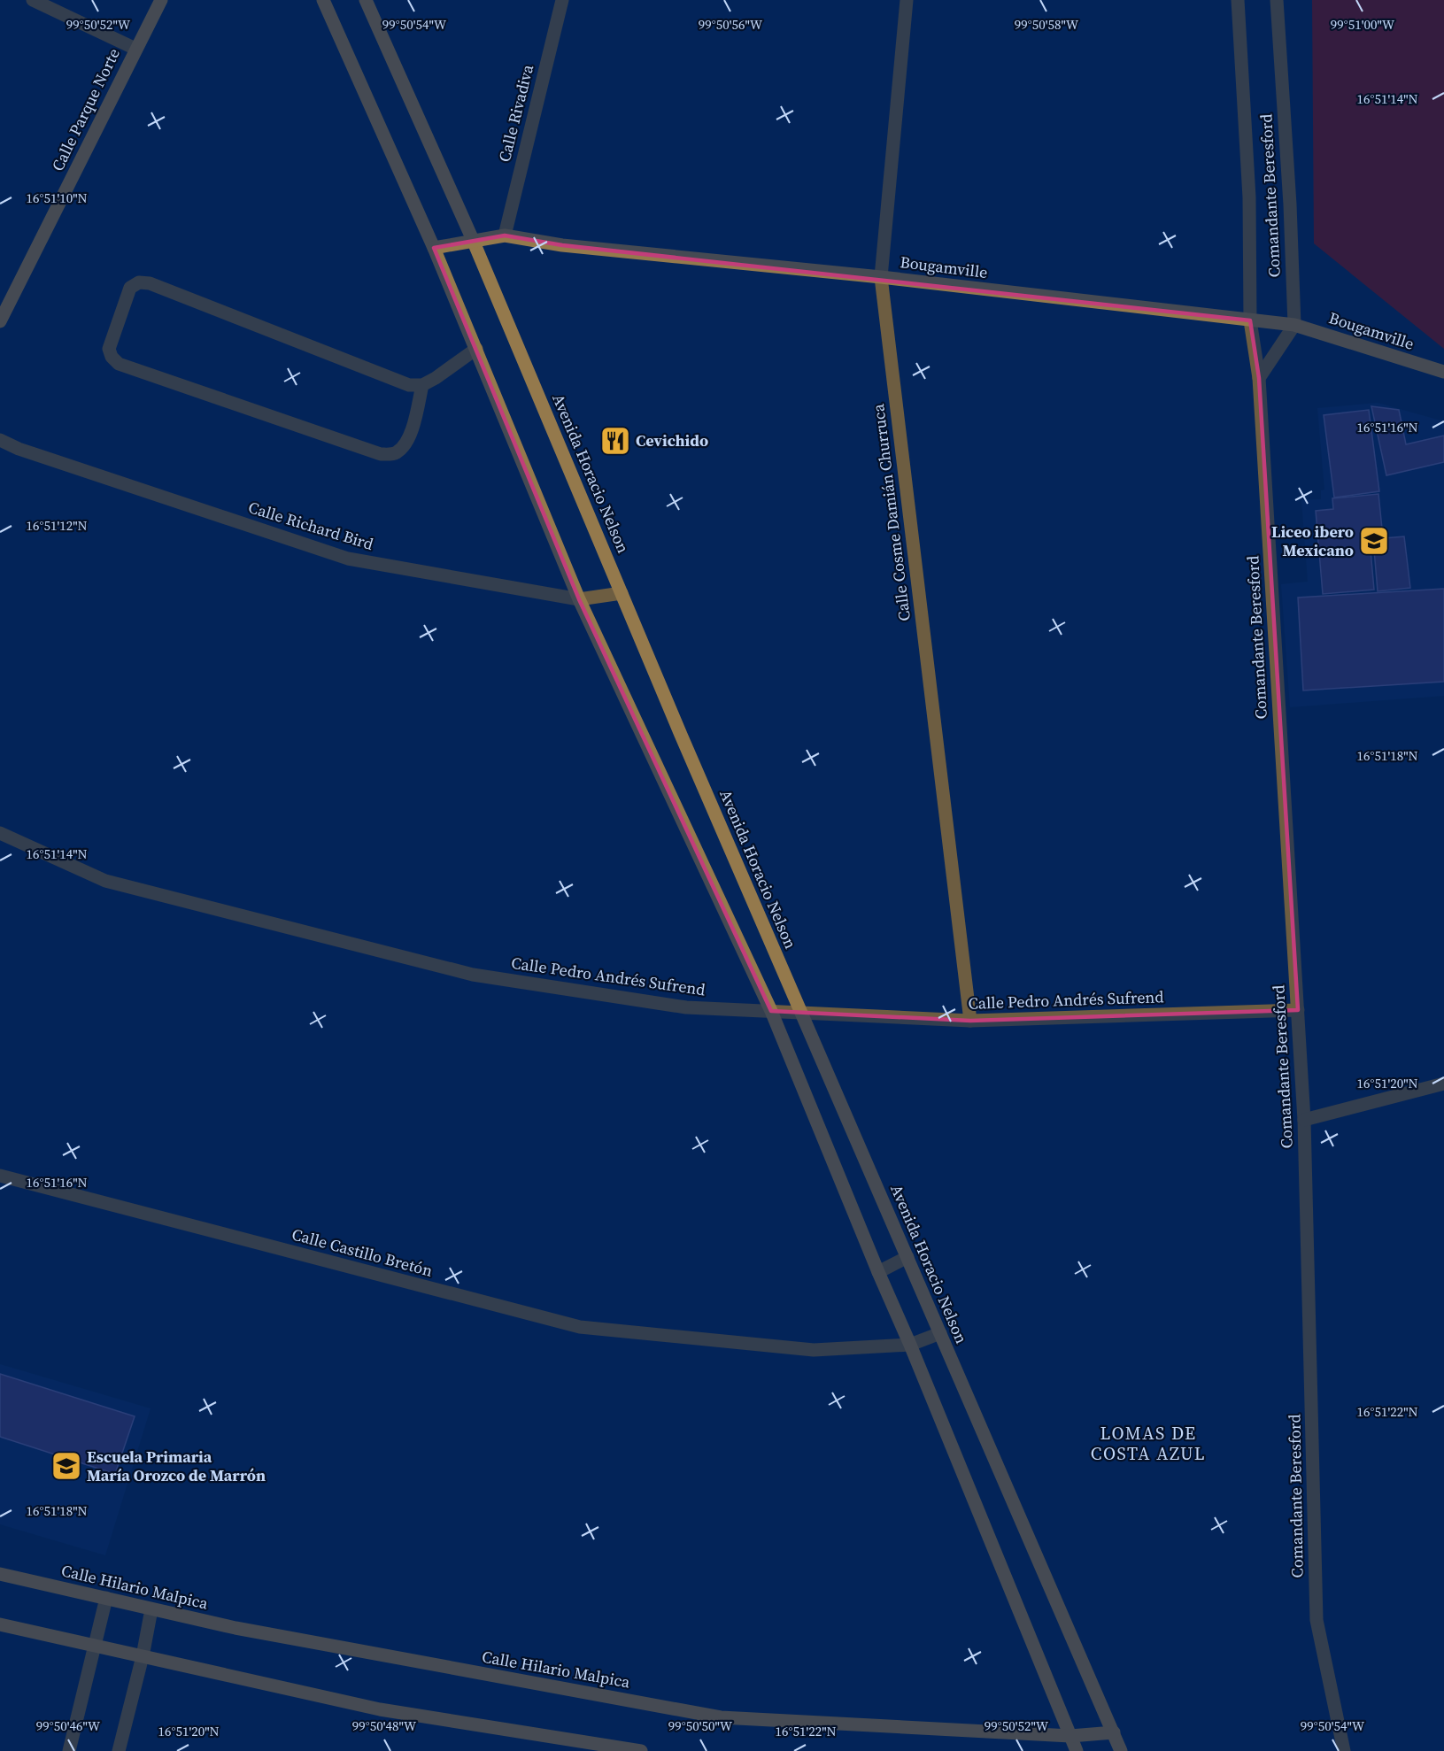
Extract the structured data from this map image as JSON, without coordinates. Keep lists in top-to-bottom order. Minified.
{"streets":{"street":["Calle Parque Norte","Calle Rivadiva","Comandante Beresford","Bougamville","Avenida Horacio Nelson","Calle Cosme Damián Churruca","Calle Richard Bird","Calle Pedro Andrés Sufrend","Calle Castillo Bretón","Calle Hilario Malpica"]},"crossings":[["Calle Rivadiva","Bougamville"],["Comandante Beresford","Bougamville"],["Comandante Beresford","Calle Pedro Andrés Sufrend"],["Bougamville","Avenida Horacio Nelson"],["Bougamville","Calle Cosme Damián Churruca"],["Avenida Horacio Nelson","Calle Richard Bird"],["Avenida Horacio Nelson","Calle Pedro Andrés Sufrend"],["Avenida Horacio Nelson","Calle Castillo Bretón"],["Avenida Horacio Nelson","Calle Hilario Malpica"],["Calle Cosme Damián Churruca","Calle Pedro Andrés Sufrend"]],"districts":["LOMAS DE COSTA AZUL"],"places":{"restaurant":["Cevichido"],"school or university":["Liceo ibero Mexicano","Escuela Primaria María Orozco de Marrón"]},"coordinates":["99°50'52\"W","99°50'54\"W","99°50'56\"W","99°50'58\"W","99°51'00\"W","16°51'14\"N","16°51'10\"N","16°51'16\"N","16°51'12\"N","16°51'18\"N","16°51'20\"N","16°51'22\"N","99°50'46\"W","99°50'48\"W","99°50'50\"W"]}
